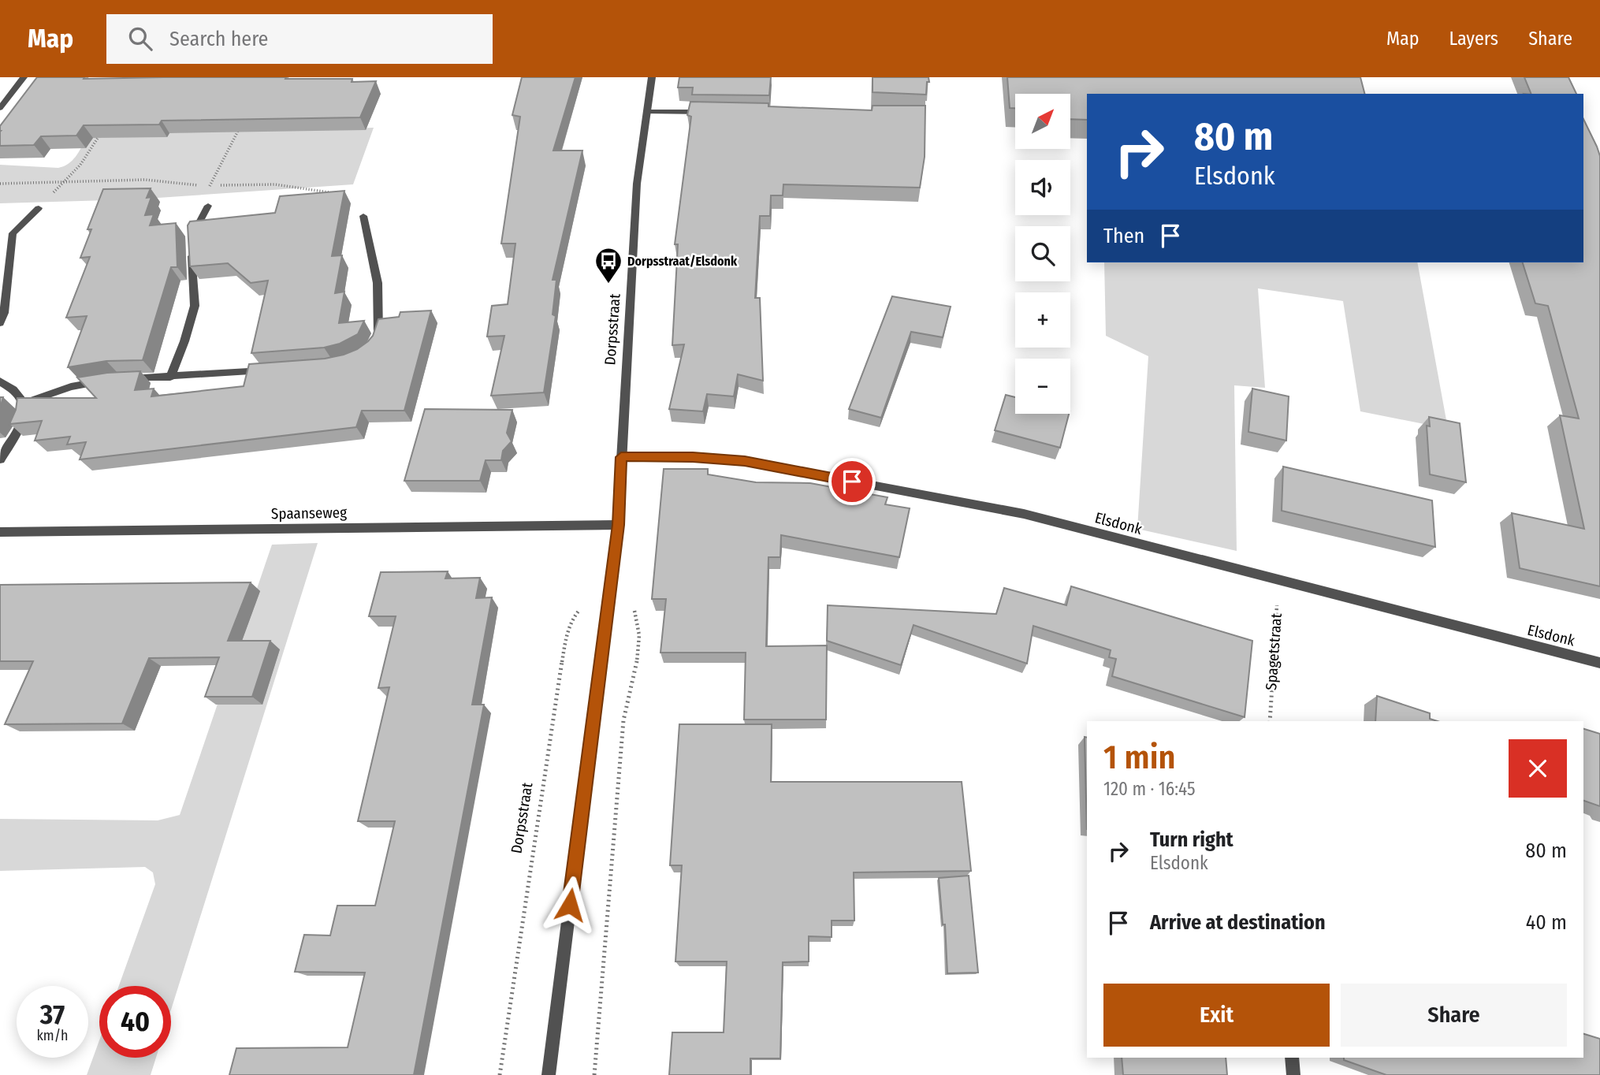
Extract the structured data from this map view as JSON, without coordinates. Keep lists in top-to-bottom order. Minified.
{"streets":{"street":["Dorpsstraat","Spaanseweg","Elsdonk"],"path":["Spagetstraat"]},"crossings":[["Dorpsstraat","Spaanseweg"],["Dorpsstraat","Elsdonk"],["Elsdonk","Spagetstraat"]],"places":{"bus stop":["Dorpsstraat/Elsdonk"]},"north":"top right","page":{"header":"Map","search":"Search here","nav":["Map","Layers","Share"],"map_buttons":["+","−"],"turn":["80 m","Elsdonk"],"then":"Then","heading":["1 min","120 m · 16:45"],"list":[{"name":"Turn right","note":"Elsdonk","value":"80 m"},{"name":"Arrive at destination","value":"40 m"}],"buttons":["Exit","Share"],"speed":"37 km/h","limit":"40"}}
